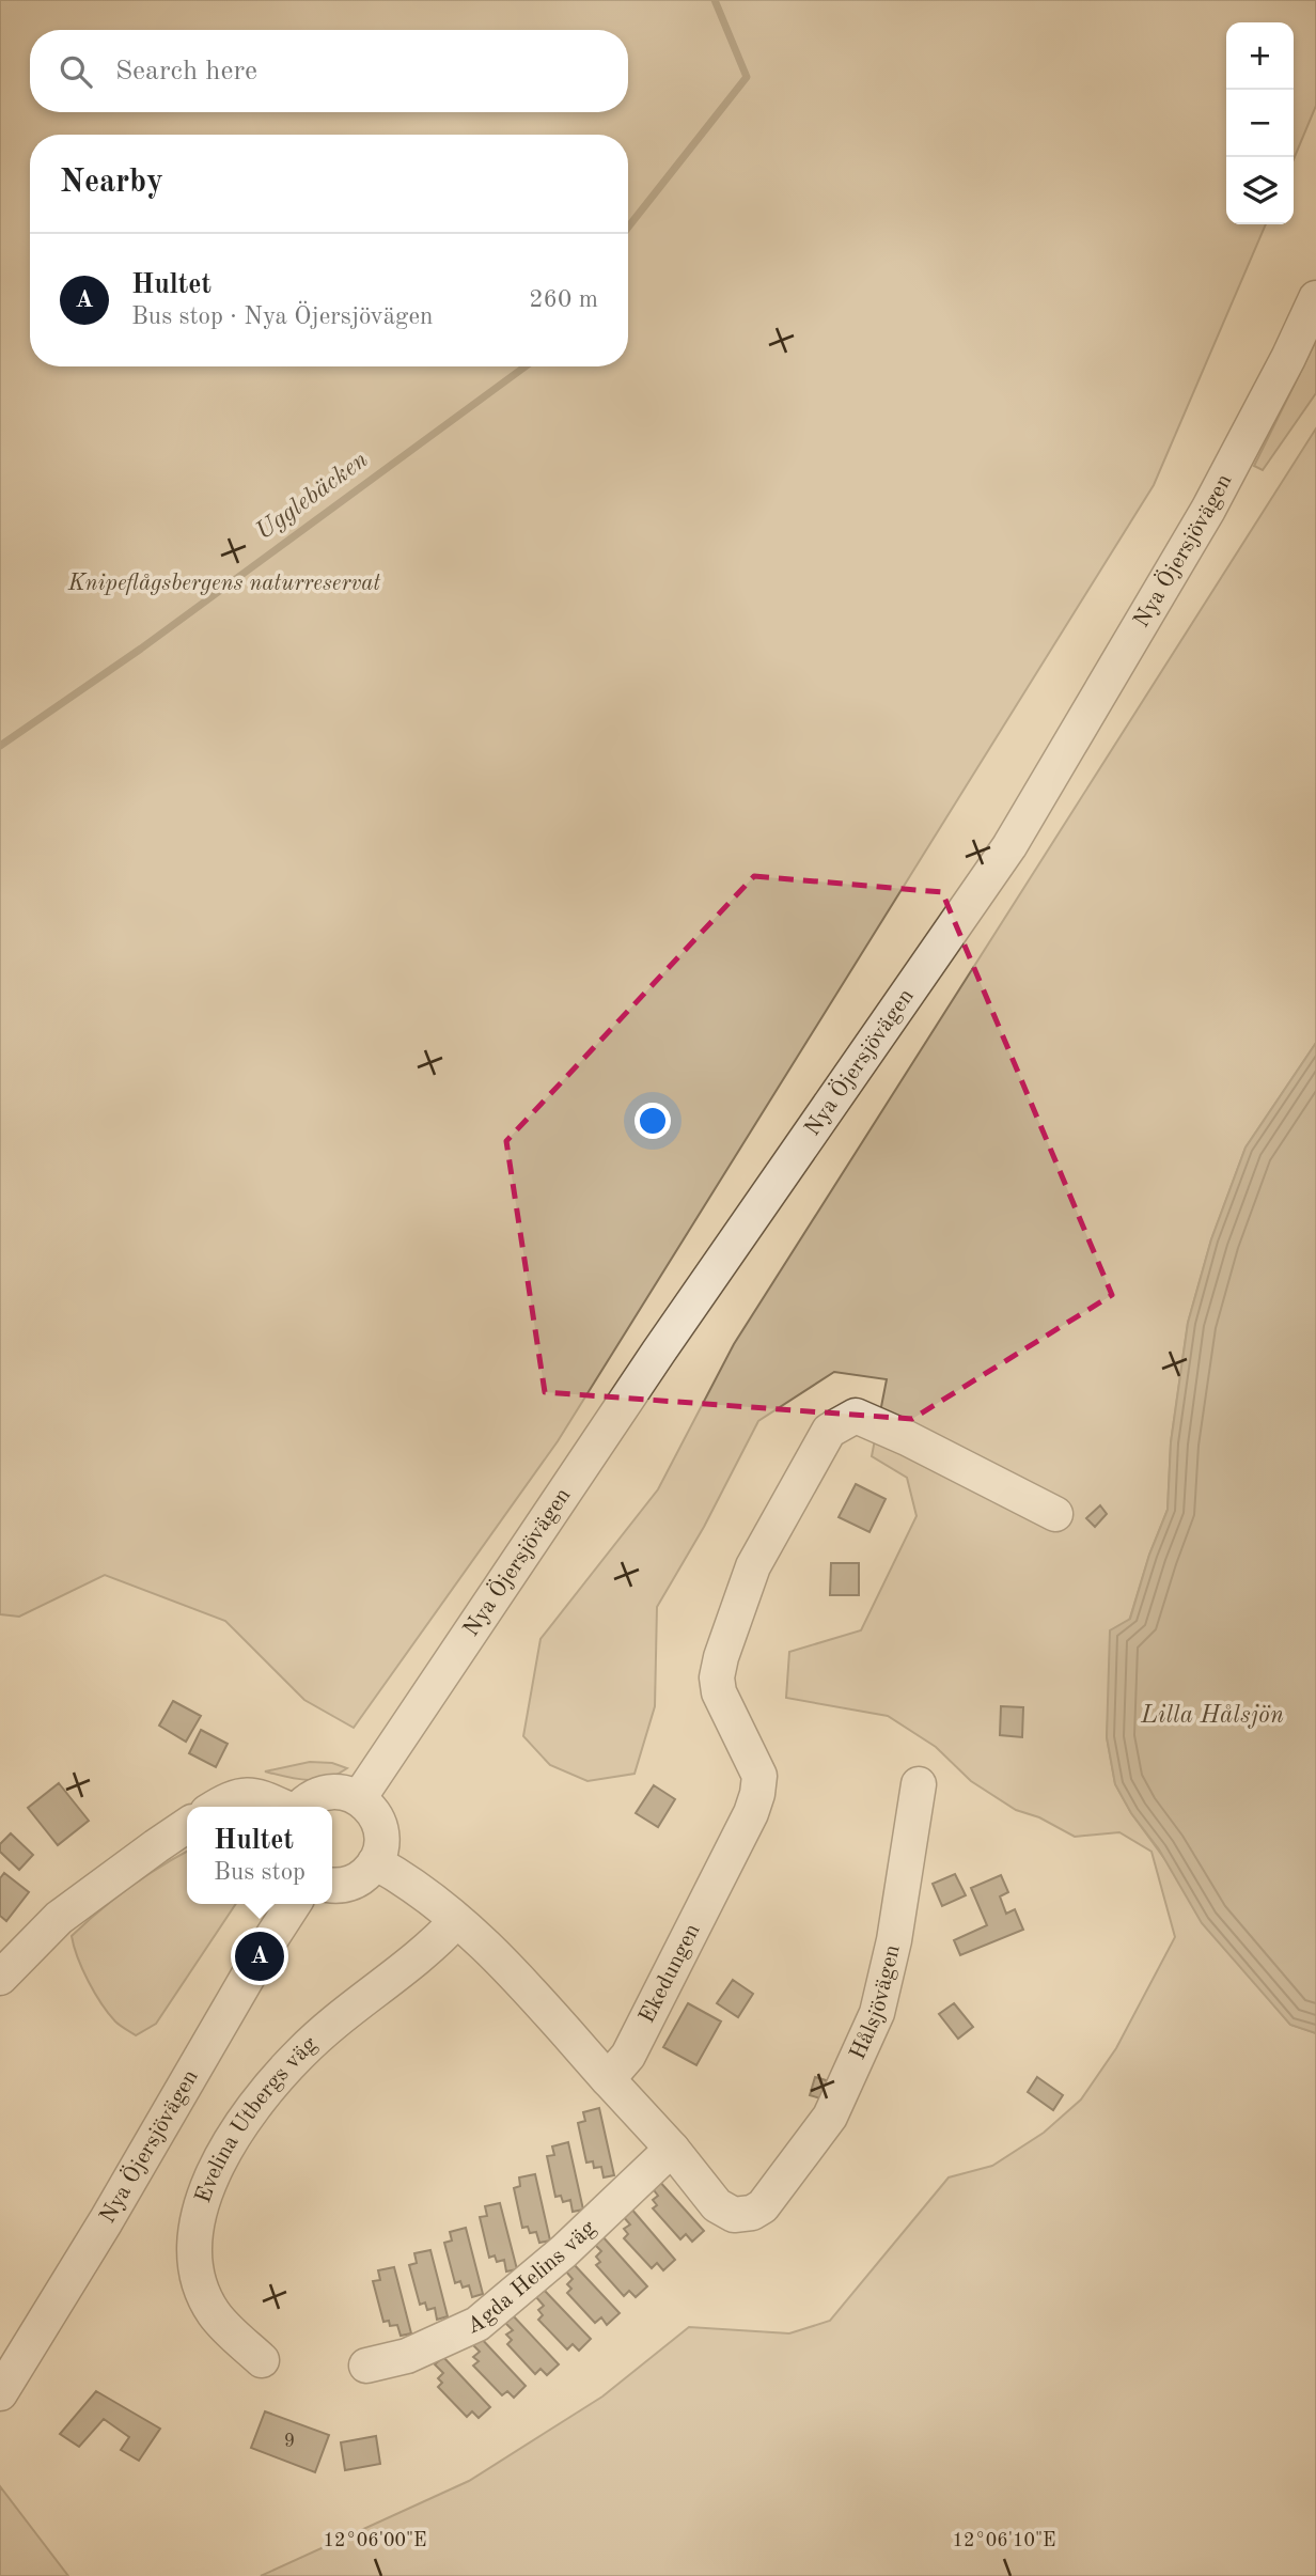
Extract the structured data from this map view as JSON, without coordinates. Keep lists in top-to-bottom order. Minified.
{"streets":{"street":["Nya Öjersjövägen","Ekedungen","Hålsjövägen","Evelina Utbergs väg","Agda Helins väg"]},"crossings":[["Hålsjövägen","Agda Helins väg"]],"water":["Ugglebäcken","Lilla Hålsjön"],"parks":["Knipeflågsbergens naturreservat"],"house_numbers":["9"],"page":{"map_buttons":["+","−"],"search":"Search here","heading":"Nearby","list":[{"mark":"A","name":"Hultet","note":"Bus stop · Nya Öjersjövägen","value":"260 m"}],"popup":["Hultet","Bus stop"],"pins":"A"},"coordinates":["12°06'00\"E","12°06'10\"E"]}
